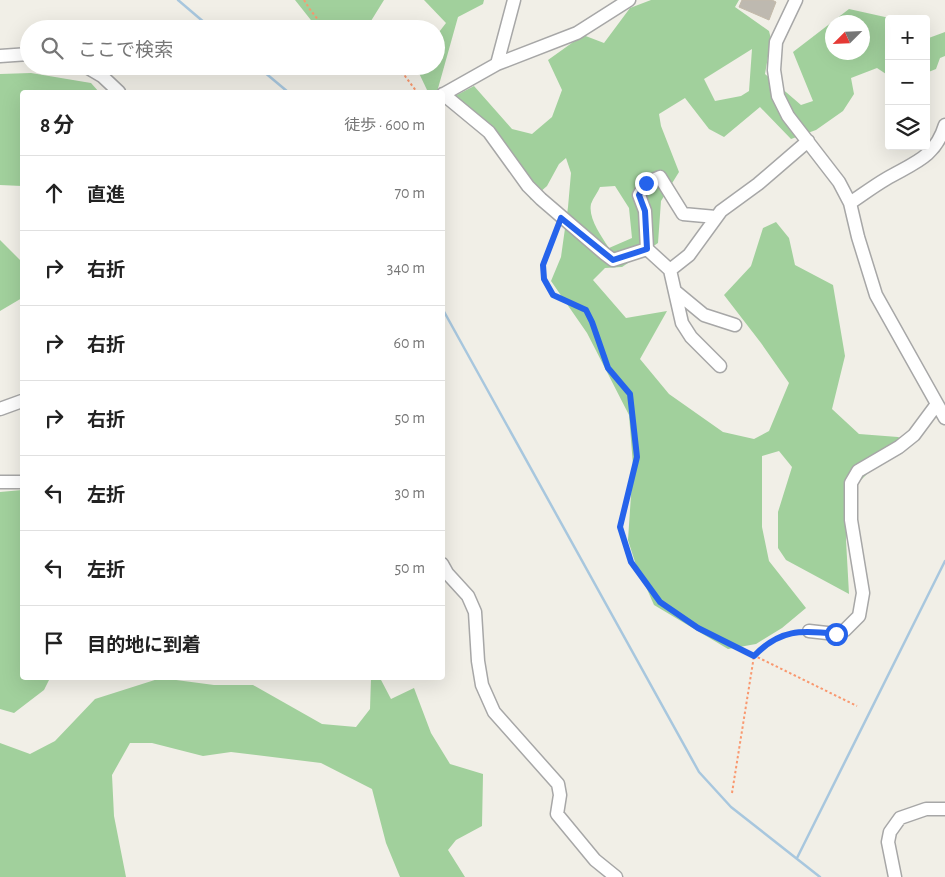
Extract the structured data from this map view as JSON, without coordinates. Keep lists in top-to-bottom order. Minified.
{"north":"bottom left","page":{"map_buttons":["+","−"],"search":"ここで検索","heading":["8 分","徒歩 · 600 m"],"list":[["直進","70 m"],["右折","340 m"],["右折","60 m"],["右折","50 m"],["左折","30 m"],["左折","50 m"],"目的地に到着"]}}
